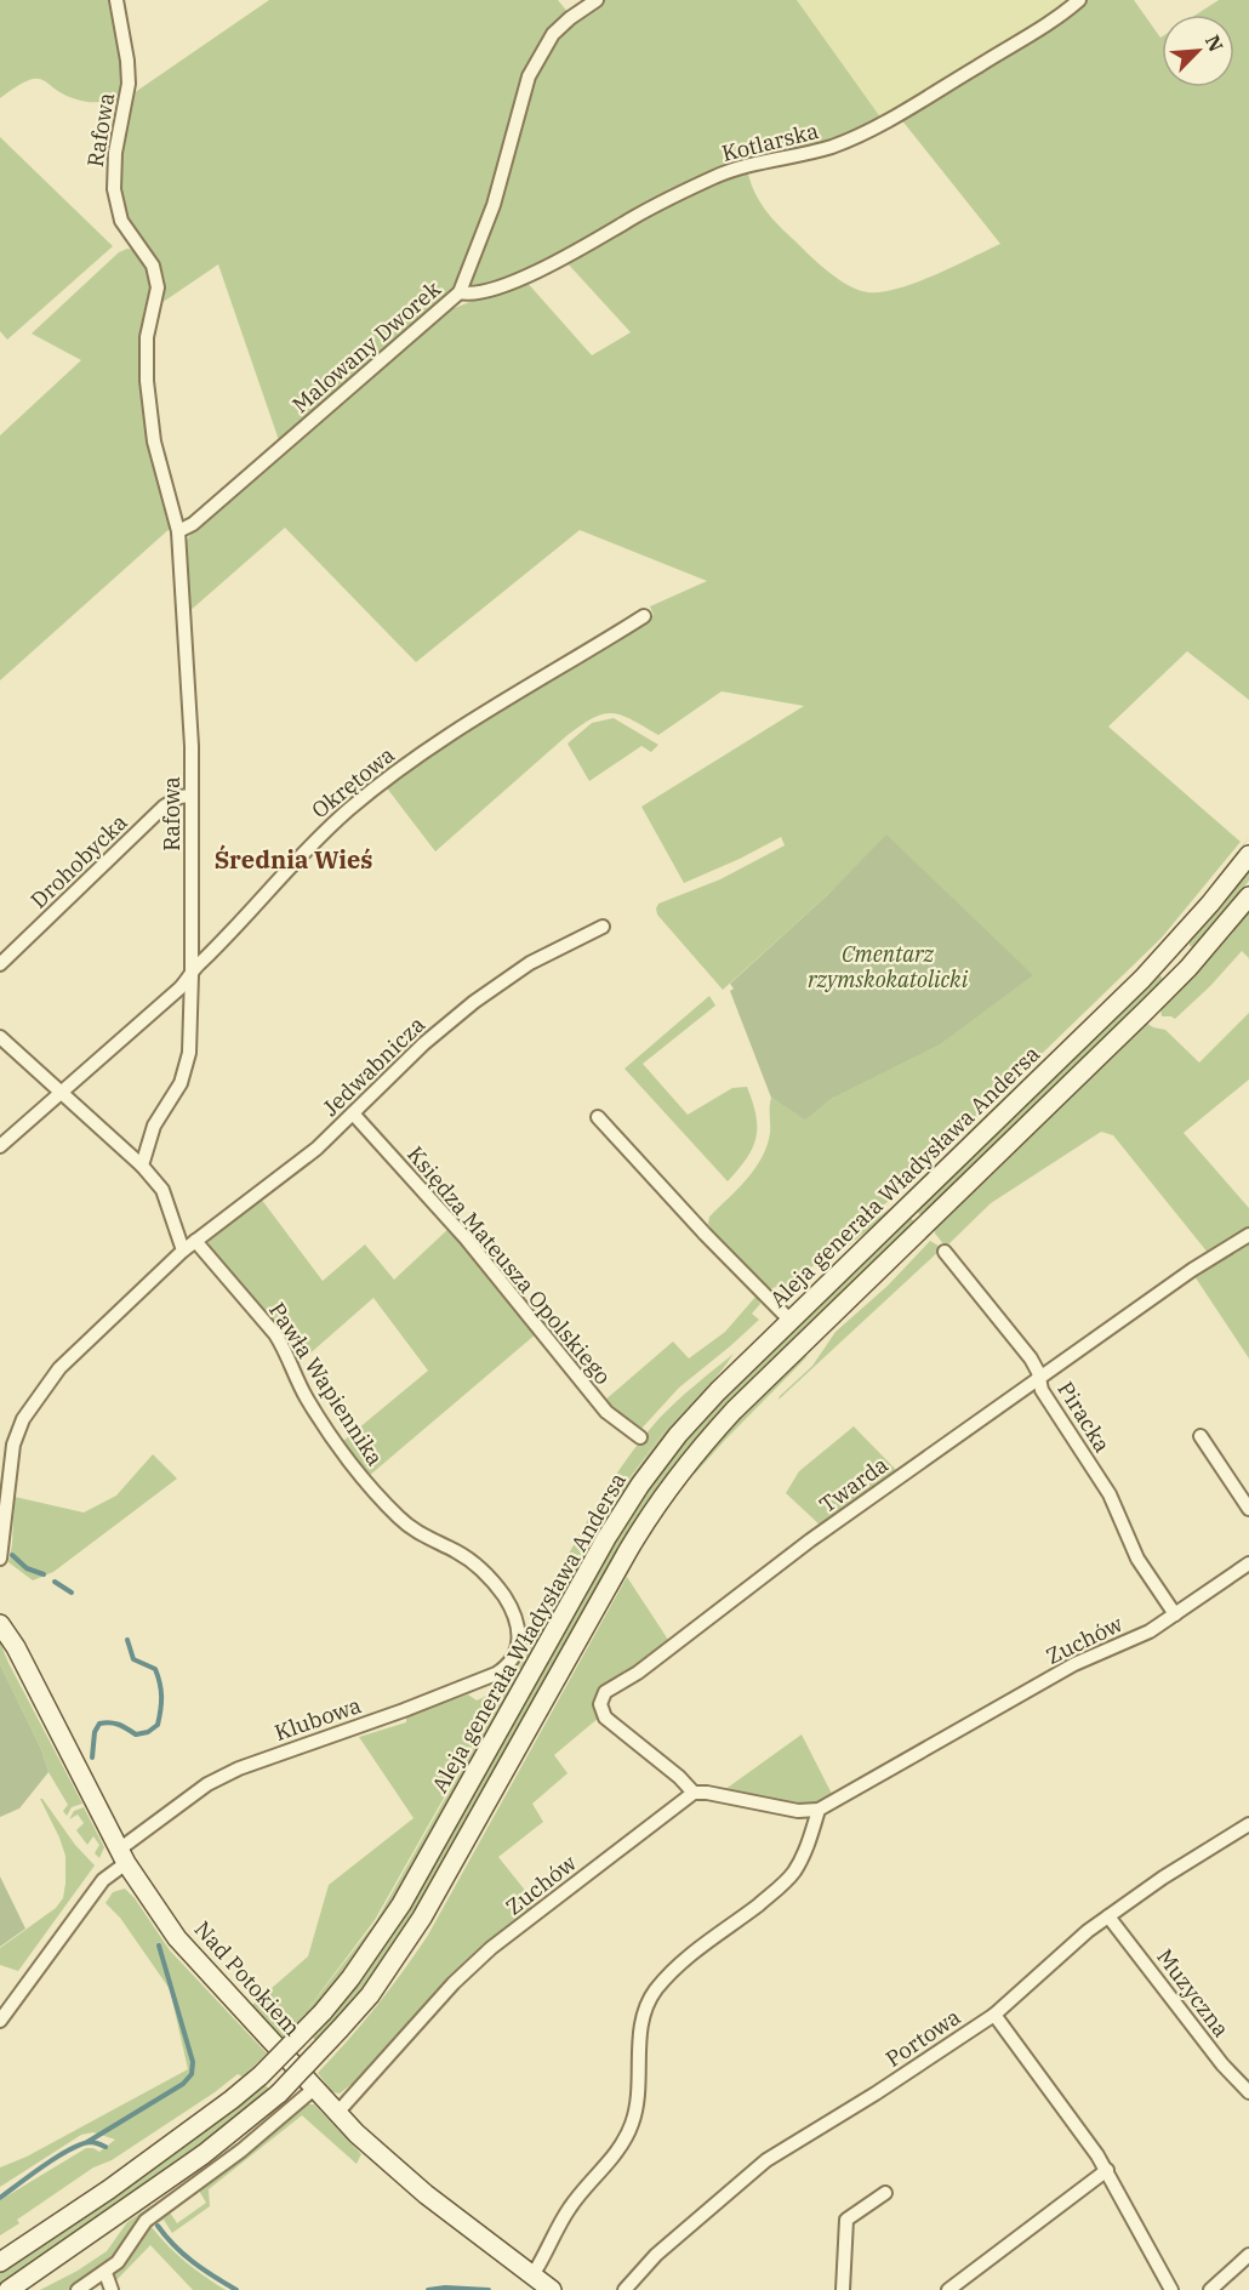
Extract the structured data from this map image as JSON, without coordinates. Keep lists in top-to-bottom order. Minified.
{"streets":{"main road":["Aleja generała Władysława Andersa","Nad Potokiem"],"street":["Rafowa","Kotlarska","Malowany Dworek","Okrętowa","Drohobycka","Jedwabnicza","Księdza Mateusza Opolskiego","Pawła Wapiennika","Piracka","Twarda","Zuchów","Klubowa","Muzyczna","Portowa"]},"crossings":[["Rafowa","Malowany Dworek"],["Rafowa","Okrętowa"],["Rafowa","Drohobycka"],["Kotlarska","Malowany Dworek"],["Jedwabnicza","Księdza Mateusza Opolskiego"],["Jedwabnicza","Pawła Wapiennika"],["Pawła Wapiennika","Klubowa"],["Piracka","Twarda"],["Piracka","Zuchów"],["Twarda","Zuchów"],["Zuchów","Nad Potokiem"],["Klubowa","Nad Potokiem"],["Muzyczna","Portowa"]],"districts":["Średnia Wieś"],"parks":["Cmentarz rzymskokatolicki"],"north":"top right"}
